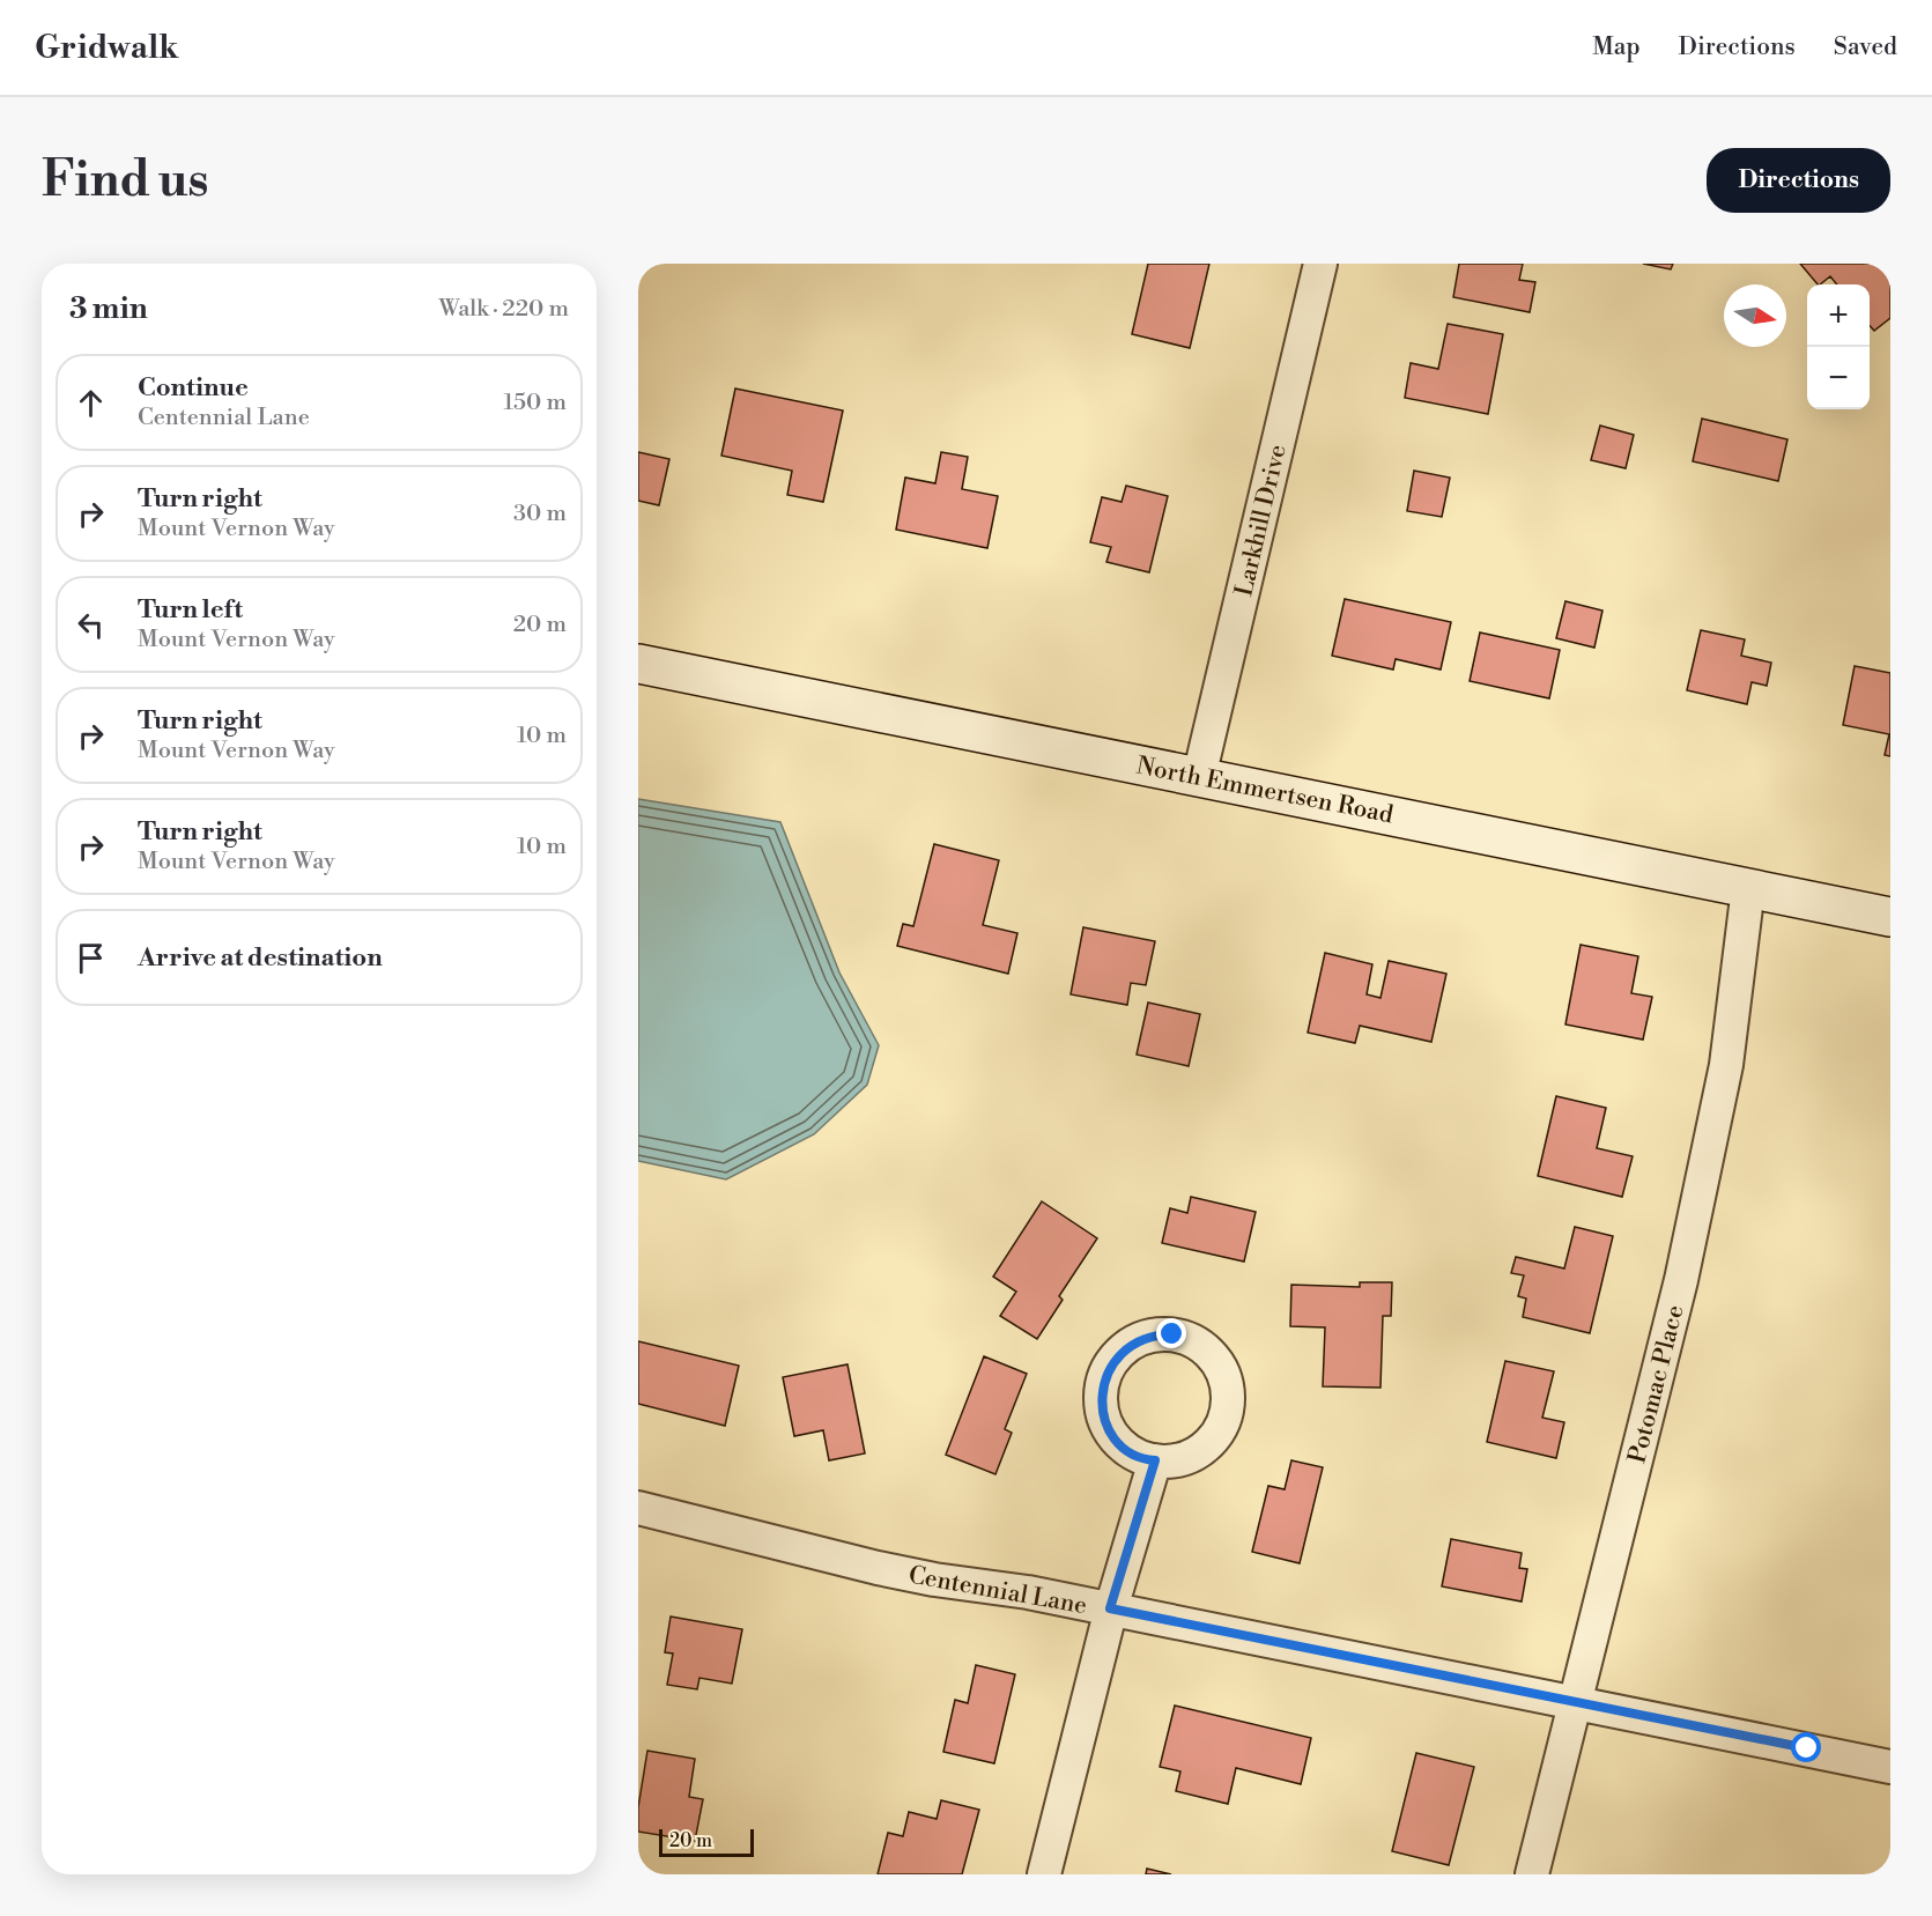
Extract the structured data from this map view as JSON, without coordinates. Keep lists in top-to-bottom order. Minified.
{"streets":{"street":["Larkhill Drive","North Emmertsen Road","Potomac Place","Centennial Lane"]},"crossings":[["Larkhill Drive","North Emmertsen Road"],["North Emmertsen Road","Potomac Place"],["Potomac Place","Centennial Lane"]],"scale_bar":"20 m","north":"right","page":{"header":"Gridwalk","nav":["Map","Directions","Saved"],"buttons":"Directions","title":"Find us","heading":["3 min","Walk · 220 m"],"map_buttons":["+","−"],"list":[["Continue","Centennial Lane","150 m"],["Turn right","Mount Vernon Way","30 m"],["Turn left","Mount Vernon Way","20 m"],["Turn right","Mount Vernon Way","10 m"],["Turn right","Mount Vernon Way","10 m"],"Arrive at destination"],"scale":"20 m"}}
